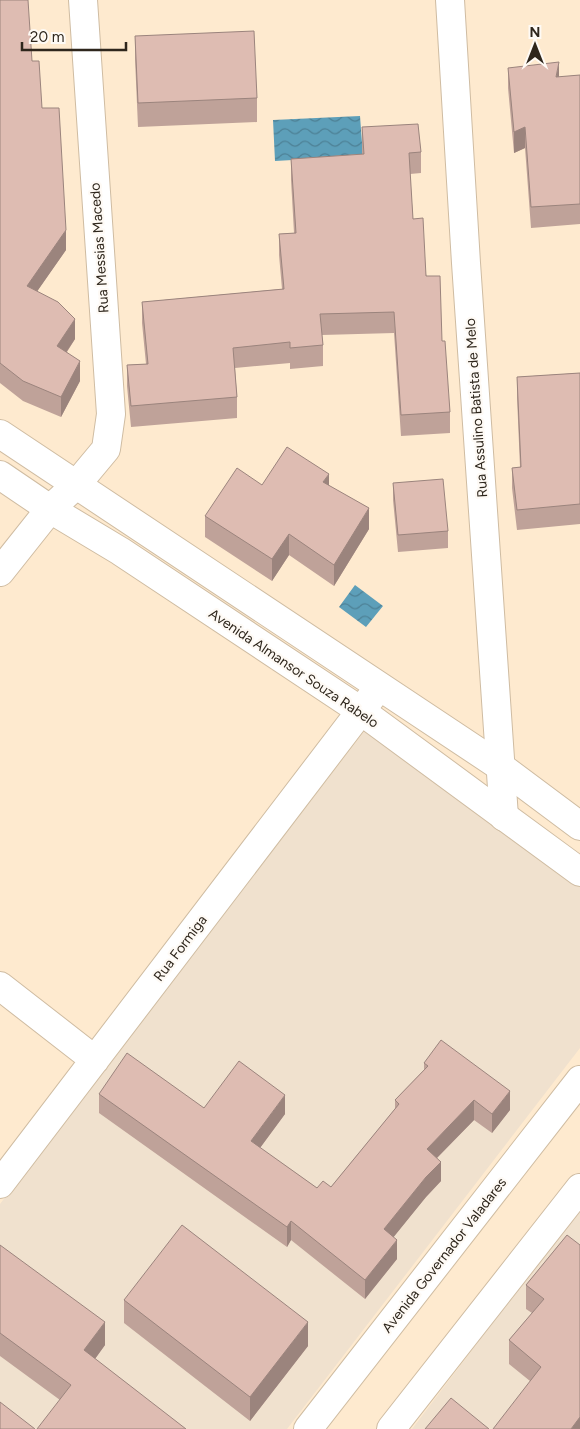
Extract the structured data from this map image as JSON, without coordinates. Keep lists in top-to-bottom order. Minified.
{"streets":{"street":["Rua Messias Macedo","Rua Assulino Batista de Melo","Avenida Almansor Souza Rabelo","Rua Formiga","Avenida Governador Valadares"]},"crossings":[["Rua Messias Macedo","Avenida Almansor Souza Rabelo"],["Rua Assulino Batista de Melo","Avenida Almansor Souza Rabelo"],["Avenida Almansor Souza Rabelo","Rua Formiga"]],"scale_bar":"20 m","north":"top"}
